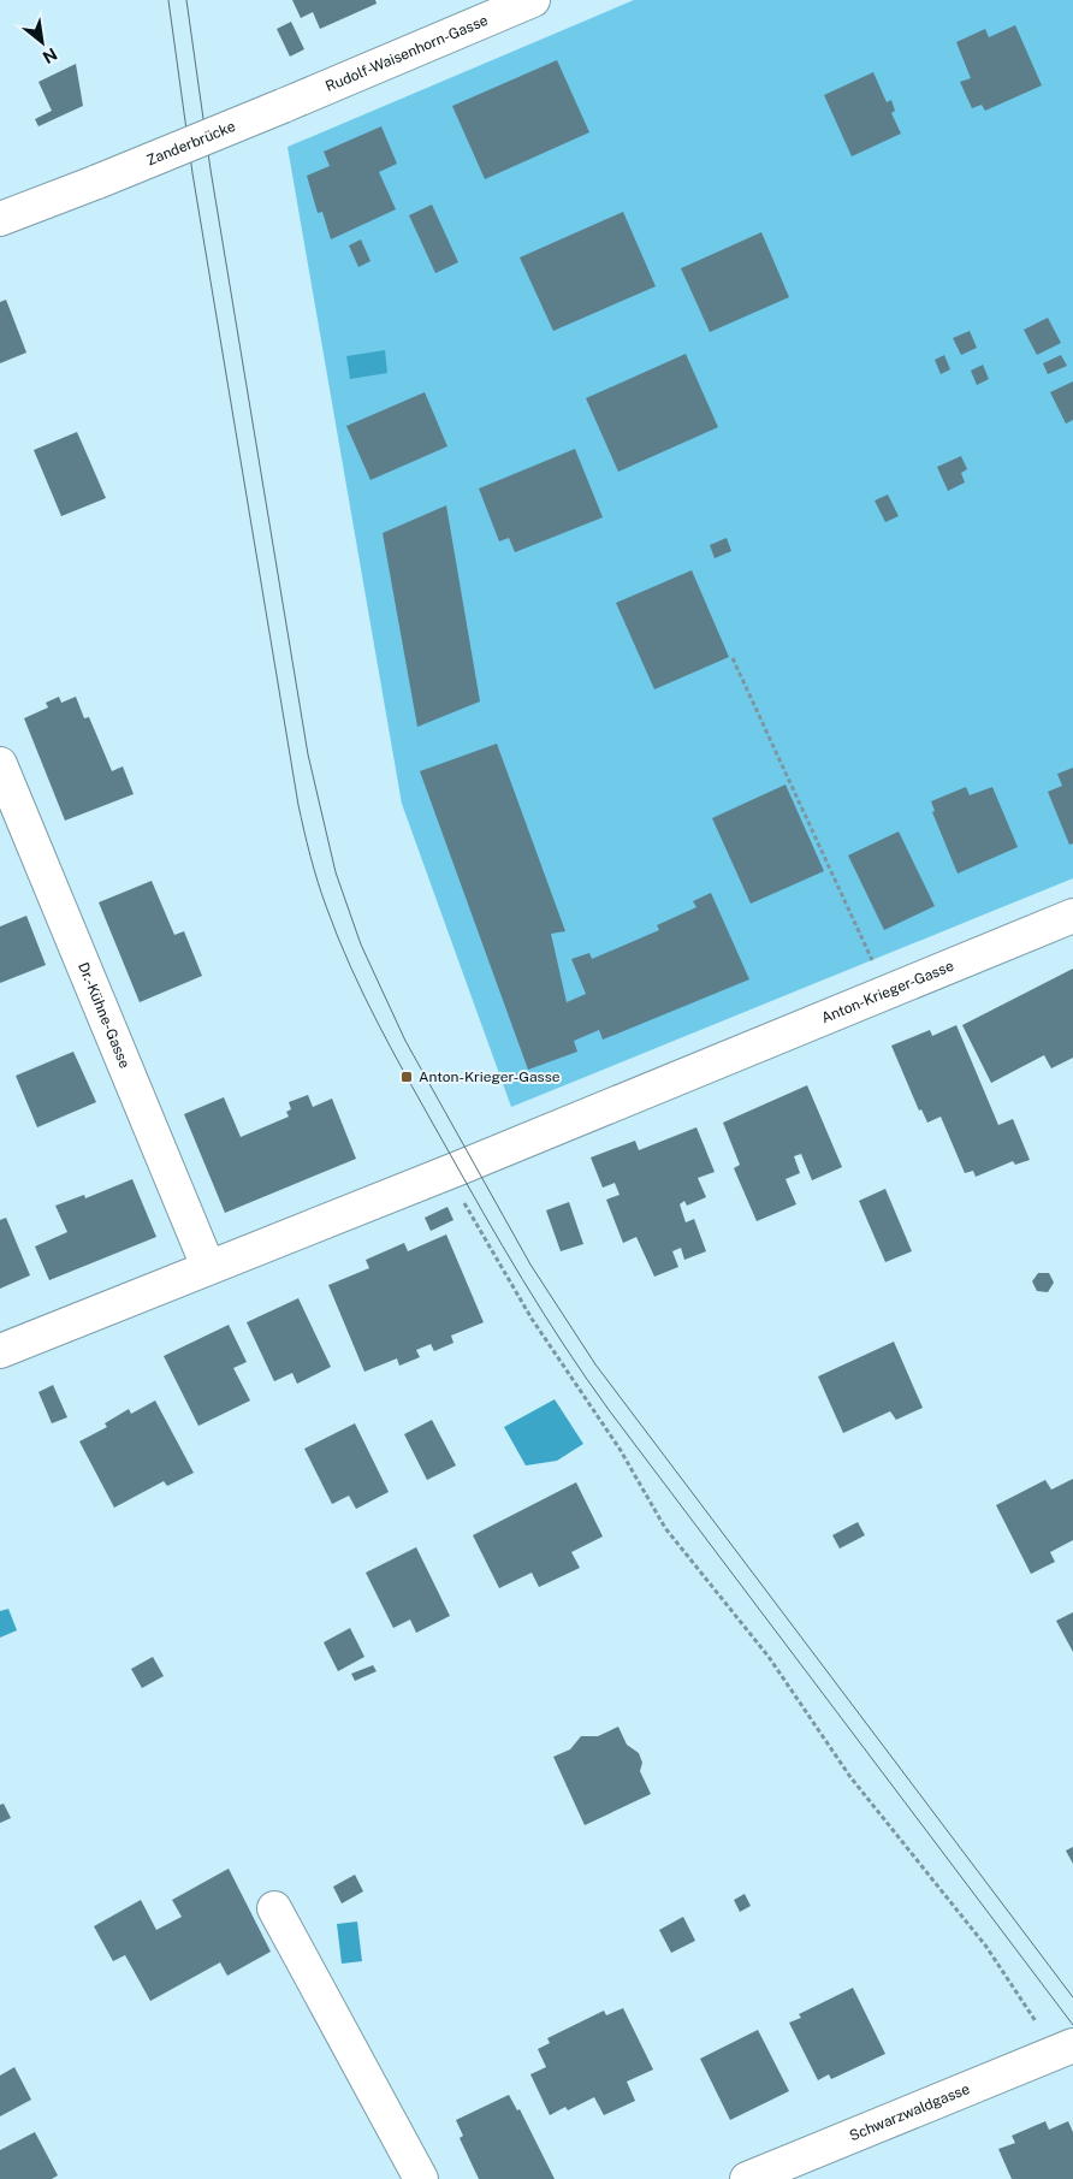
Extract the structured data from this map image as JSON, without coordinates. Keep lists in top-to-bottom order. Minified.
{"streets":{"street":["Rudolf-Waisenhorn-Gasse","Zanderbrücke","Anton-Krieger-Gasse","Dr.-Kühne-Gasse","Schwarzwaldgasse"]},"crossings":[["Rudolf-Waisenhorn-Gasse","Zanderbrücke"],["Anton-Krieger-Gasse","Dr.-Kühne-Gasse"]],"places":{"transit":["Anton-Krieger-Gasse"]},"north":"bottom right"}
